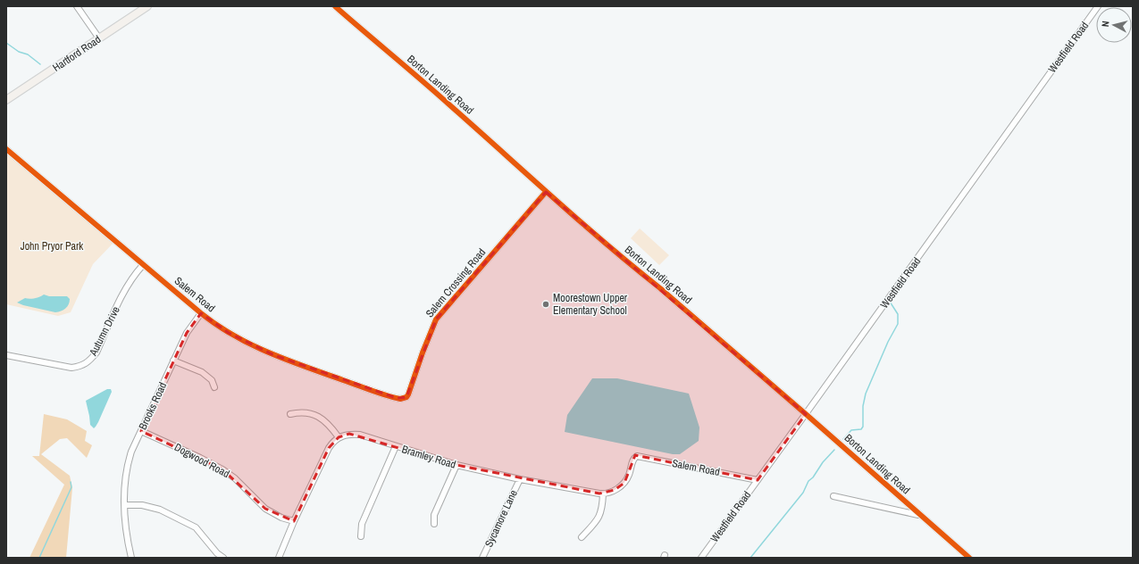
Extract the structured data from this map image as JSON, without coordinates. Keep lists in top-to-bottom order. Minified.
{"streets":{"main road":["Hartford Road"],"street":["Westfield Road","Borton Landing Road","Salem Crossing Road","Salem Road","Autumn Drive","Brooks Road","Bramley Road","Dogwood Road","Sycamore Lane"]},"crossings":[["Westfield Road","Borton Landing Road"],["Westfield Road","Salem Road"],["Borton Landing Road","Salem Crossing Road"],["Salem Crossing Road","Salem Road"],["Salem Road","Autumn Drive"],["Salem Road","Brooks Road"],["Salem Road","Bramley Road"],["Brooks Road","Dogwood Road"],["Bramley Road","Sycamore Lane"]],"parks":["John Pryor Park"],"places":["Moorestown Upper Elementary School"],"north":"left"}
